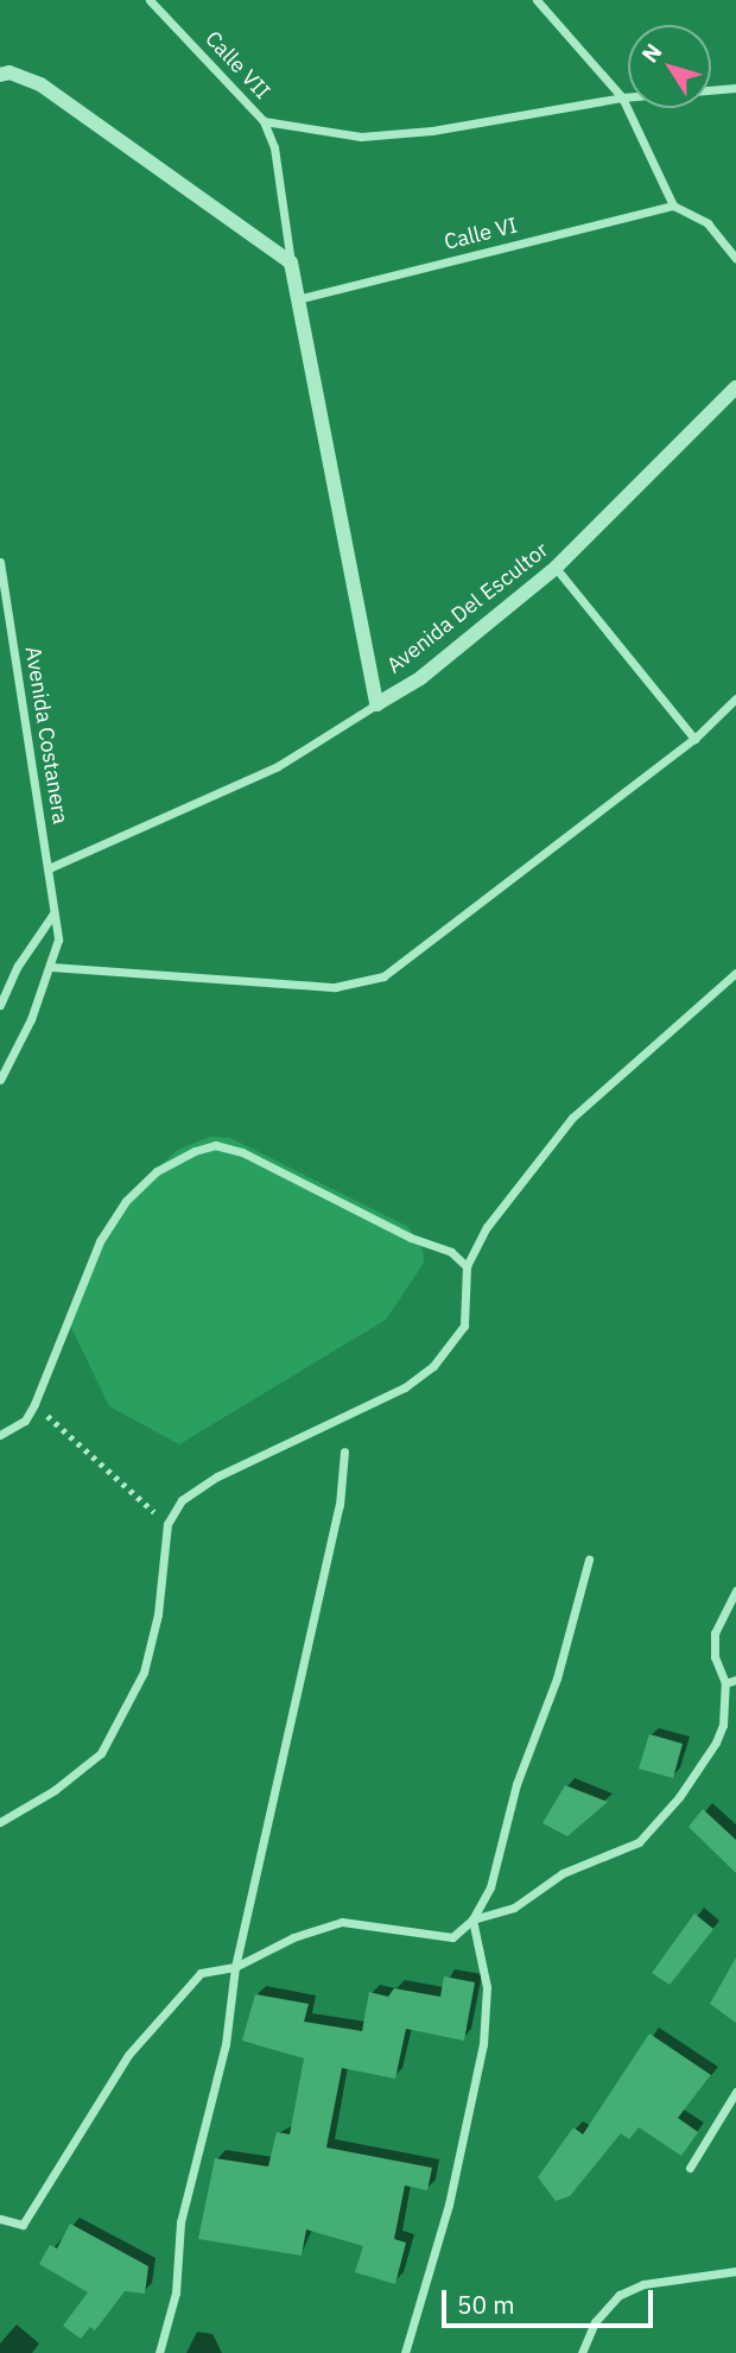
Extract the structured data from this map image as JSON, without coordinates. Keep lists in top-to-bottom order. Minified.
{"streets":{"street":["Calle VII","Calle VI","Avenida Del Escultor","Avenida Costanera"]},"crossings":[["Avenida Del Escultor","Avenida Costanera"]],"scale_bar":"50 m","north":"top left"}
